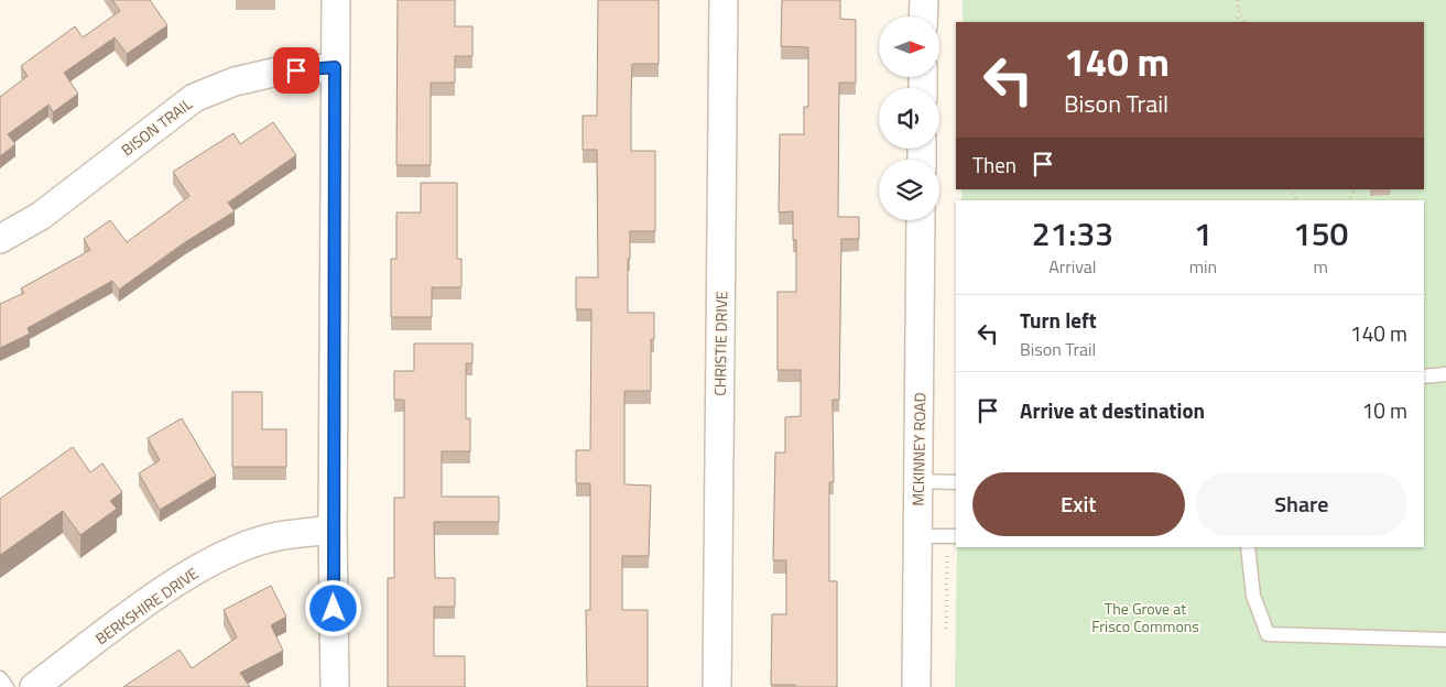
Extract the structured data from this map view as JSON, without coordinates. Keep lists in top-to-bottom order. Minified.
{"streets":{"street":["BISON TRAIL","CHRISTIE DRIVE","MCKINNEY ROAD","BERKSHIRE DRIVE"]},"parks":["The Grove at Frisco Commons"],"north":"right","page":{"turn":["140 m","Bison Trail"],"then":"Then","eta":["21:33","Arrival","1","min","150","m"],"list":[{"name":"Turn left","note":"Bison Trail","value":"140 m"},{"name":"Arrive at destination","value":"10 m"}],"buttons":["Exit","Share"]}}
